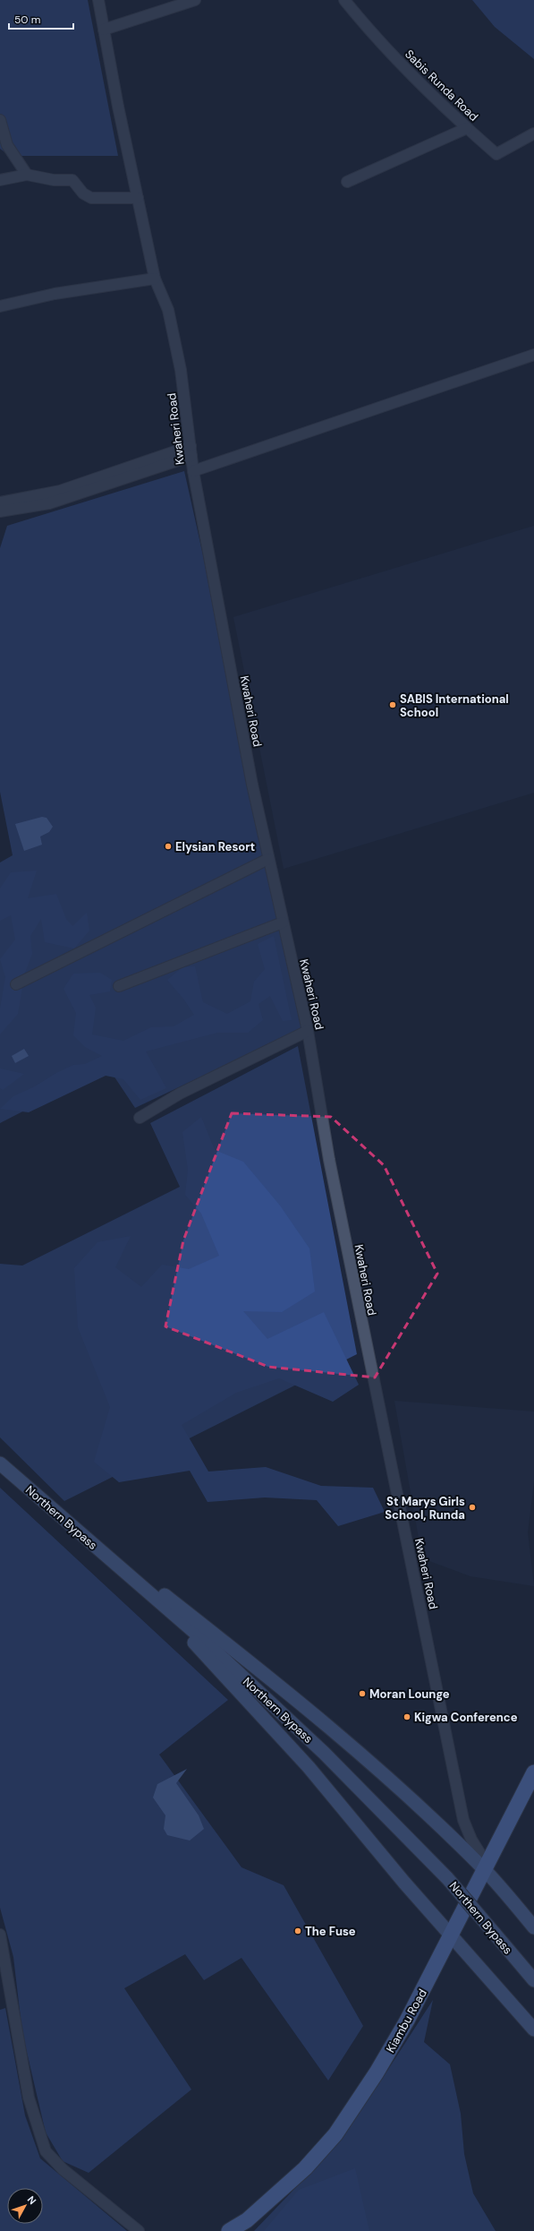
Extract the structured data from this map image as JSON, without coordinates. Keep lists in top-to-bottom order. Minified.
{"streets":{"highway":["Kiambu Road"],"main road":["Northern Bypass"],"street":["Sabis Runda Road","Kwaheri Road"]},"crossings":[["Kwaheri Road","Kiambu Road"]],"places":["SABIS International School","Elysian Resort","St Marys Girls School, Runda","Moran Lounge","Kigwa Conference","The Fuse"],"scale_bar":"50 m","north":"top right"}
